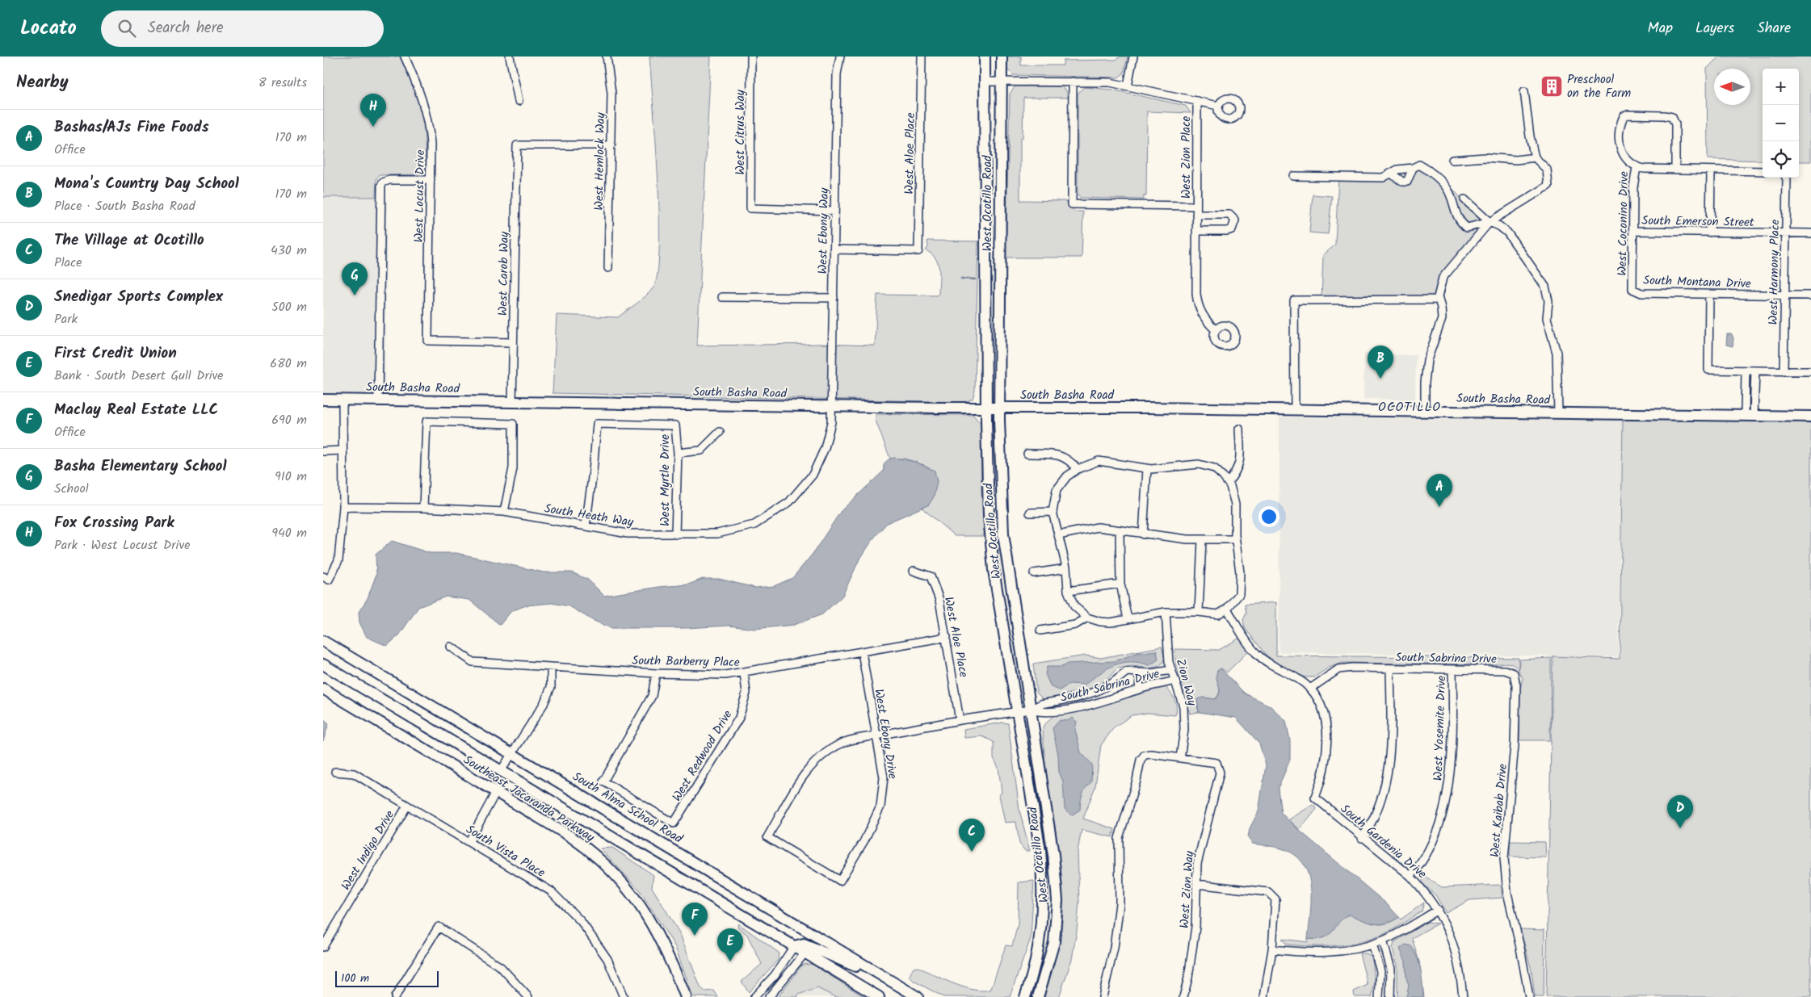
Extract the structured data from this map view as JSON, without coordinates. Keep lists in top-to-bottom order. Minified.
{"streets":{"main road":["West Ocotillo Road","South Basha Road","Southeast Jacaranda Parkway","South Alma School Road"],"street":["West Citrus Way","West Aloe Place","West Zion Place","West Hemlock Way","West Locust Drive","South Emerson Street","West Coconino Drive","West Ebony Way","West Harmony Place","West Carob Way","South Montana Drive","West Myrtle Drive","South Heath Way","South Sabrina Drive","South Barberry Place","Zion Way","West Yosemite Drive","West Ebony Drive","West Redwood Drive","West Kaibab Drive","South Gardenia Drive","West Indigo Drive","South Vista Place","West Zion Way"]},"crossings":[["West Citrus Way","West Ebony Way"],["West Aloe Place","West Ebony Way"],["West Aloe Place","South Barberry Place"],["West Hemlock Way","West Carob Way"],["West Locust Drive","West Carob Way"],["West Ocotillo Road","South Basha Road"],["West Ocotillo Road","South Sabrina Drive"],["South Emerson Street","West Coconino Drive"],["South Emerson Street","West Harmony Place"],["West Coconino Drive","South Montana Drive"],["West Ebony Way","South Basha Road"],["West Ebony Way","South Heath Way"],["West Harmony Place","South Montana Drive"],["West Carob Way","South Basha Road"],["South Basha Road","South Heath Way"],["West Myrtle Drive","South Heath Way"],["South Sabrina Drive","Zion Way"],["South Sabrina Drive","West Yosemite Drive"],["South Sabrina Drive","West Kaibab Drive"],["South Sabrina Drive","South Gardenia Drive"],["South Barberry Place","West Ebony Drive"],["South Barberry Place","West Redwood Drive"],["Zion Way","West Zion Way"],["West Yosemite Drive","South Gardenia Drive"],["West Indigo Drive","South Vista Place"]],"districts":["OCOTILLO"],"places":{"building":["Preschool on the Farm"]},"scale_bar":"100 m","north":"left","page":{"header":"Locato","search":"Search here","nav":["Map","Layers","Share"],"heading":["Nearby","8 results"],"map_buttons":["+","−"],"pins":["H","G","B","A","D","C","F","E"],"list":[{"mark":"A","name":"Bashas/AJs Fine Foods","note":"Office","value":"170 m"},{"mark":"B","name":"Mona's Country Day School","note":"Place · South Basha Road","value":"170 m"},{"mark":"C","name":"The Village at Ocotillo","note":"Place","value":"430 m"},{"mark":"D","name":"Snedigar Sports Complex","note":"Park","value":"500 m"},{"mark":"E","name":"First Credit Union","note":"Bank · South Desert Gull Drive","value":"680 m"},{"mark":"F","name":"Maclay Real Estate LLC","note":"Office","value":"690 m"},{"mark":"G","name":"Basha Elementary School","note":"School","value":"910 m"},{"mark":"H","name":"Fox Crossing Park","note":"Park · West Locust Drive","value":"940 m"}],"scale":"100 m"}}
